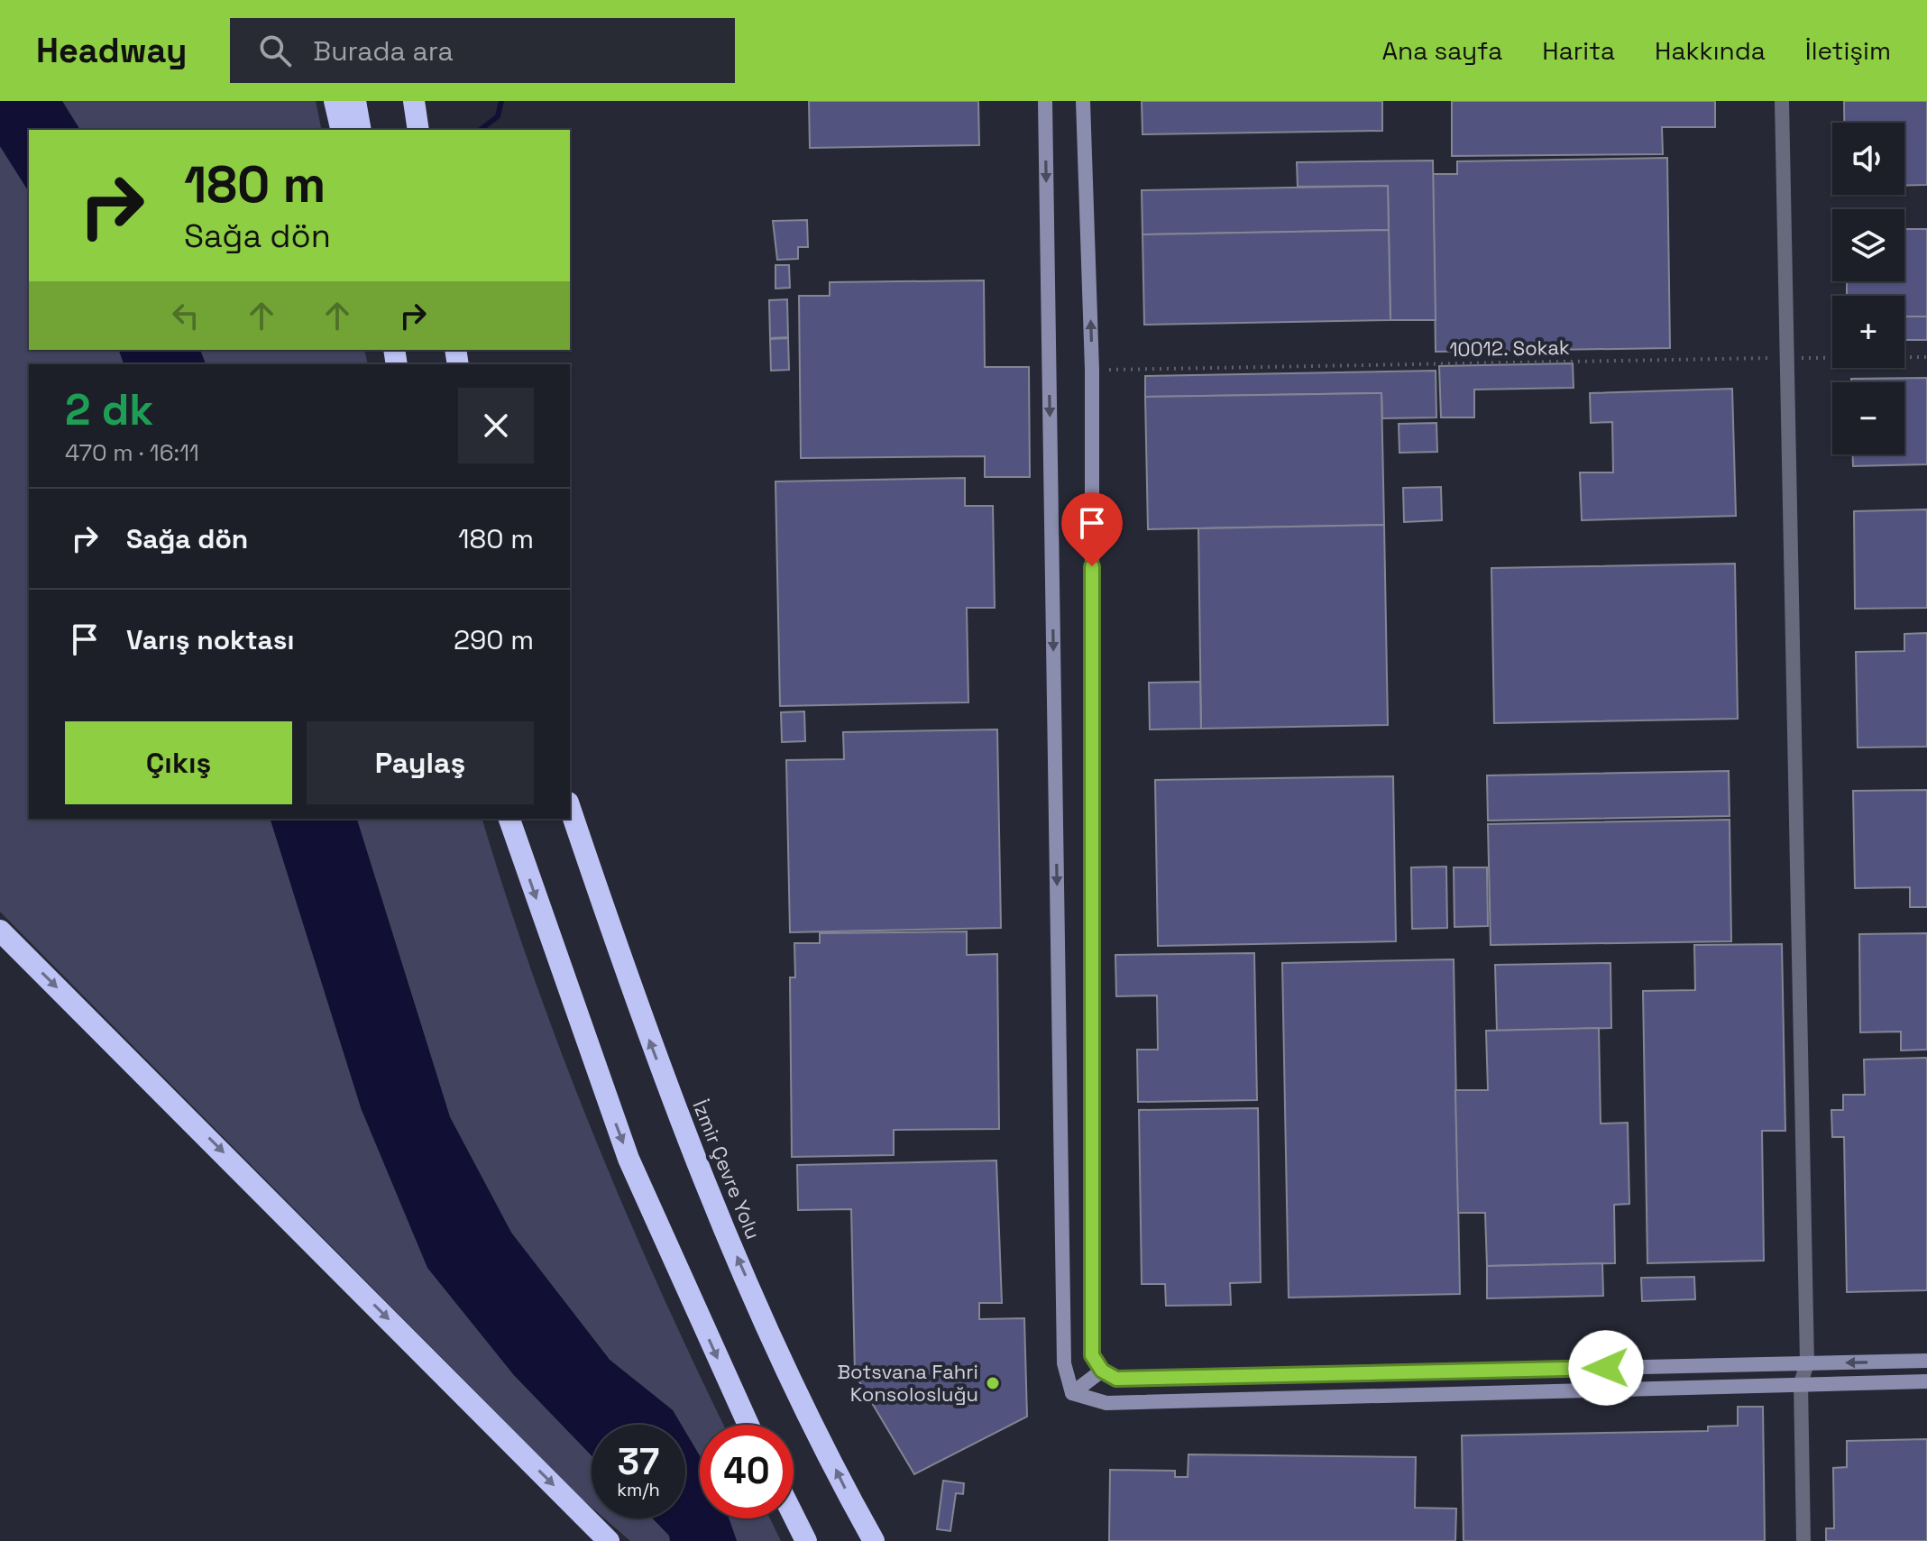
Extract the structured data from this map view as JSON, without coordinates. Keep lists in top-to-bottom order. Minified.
{"streets":{"highway":["İzmir Çevre Yolu"],"path":["10012. Sokak"]},"places":["Botsvana Fahri Konsolosluğu"],"page":{"header":"Headway","search":"Burada ara","nav":["Ana sayfa","Harita","Hakkında","İletişim"],"map_buttons":["+","−"],"turn":["180 m","Sağa dön"],"heading":["2 dk","470 m · 16:11"],"list":[{"name":"Sağa dön","value":"180 m"},{"name":"Varış noktası","value":"290 m"}],"buttons":["Çıkış","Paylaş"],"speed":"37 km/h","limit":"40"}}
